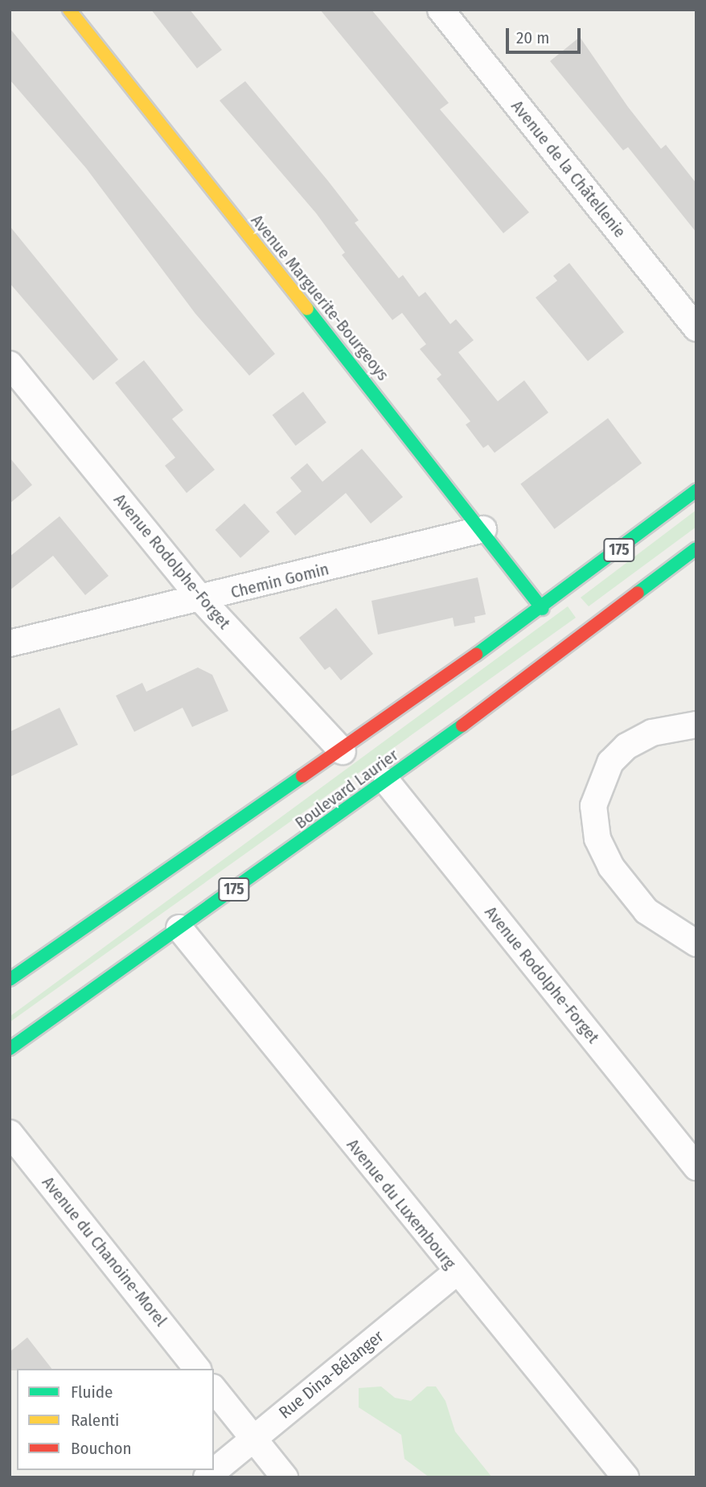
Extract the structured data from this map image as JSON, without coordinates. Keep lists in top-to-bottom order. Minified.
{"streets":{"main road":["Avenue Marguerite-Bourgeoys","175","Boulevard Laurier"],"street":["Avenue de la Châtellenie","Avenue Rodolphe-Forget","Chemin Gomin","Avenue du Luxembourg","Avenue du Chanoine-Morel","Rue Dina-Bélanger"]},"crossings":[["Avenue Marguerite-Bourgeoys","Chemin Gomin"],["Avenue Marguerite-Bourgeoys","Boulevard Laurier"],["Avenue Rodolphe-Forget","Chemin Gomin"],["Avenue Rodolphe-Forget","Boulevard Laurier"],["Boulevard Laurier","Avenue du Luxembourg"],["Avenue du Luxembourg","Rue Dina-Bélanger"]],"legend":["Fluide","Ralenti","Bouchon"],"scale_bar":"20 m"}
